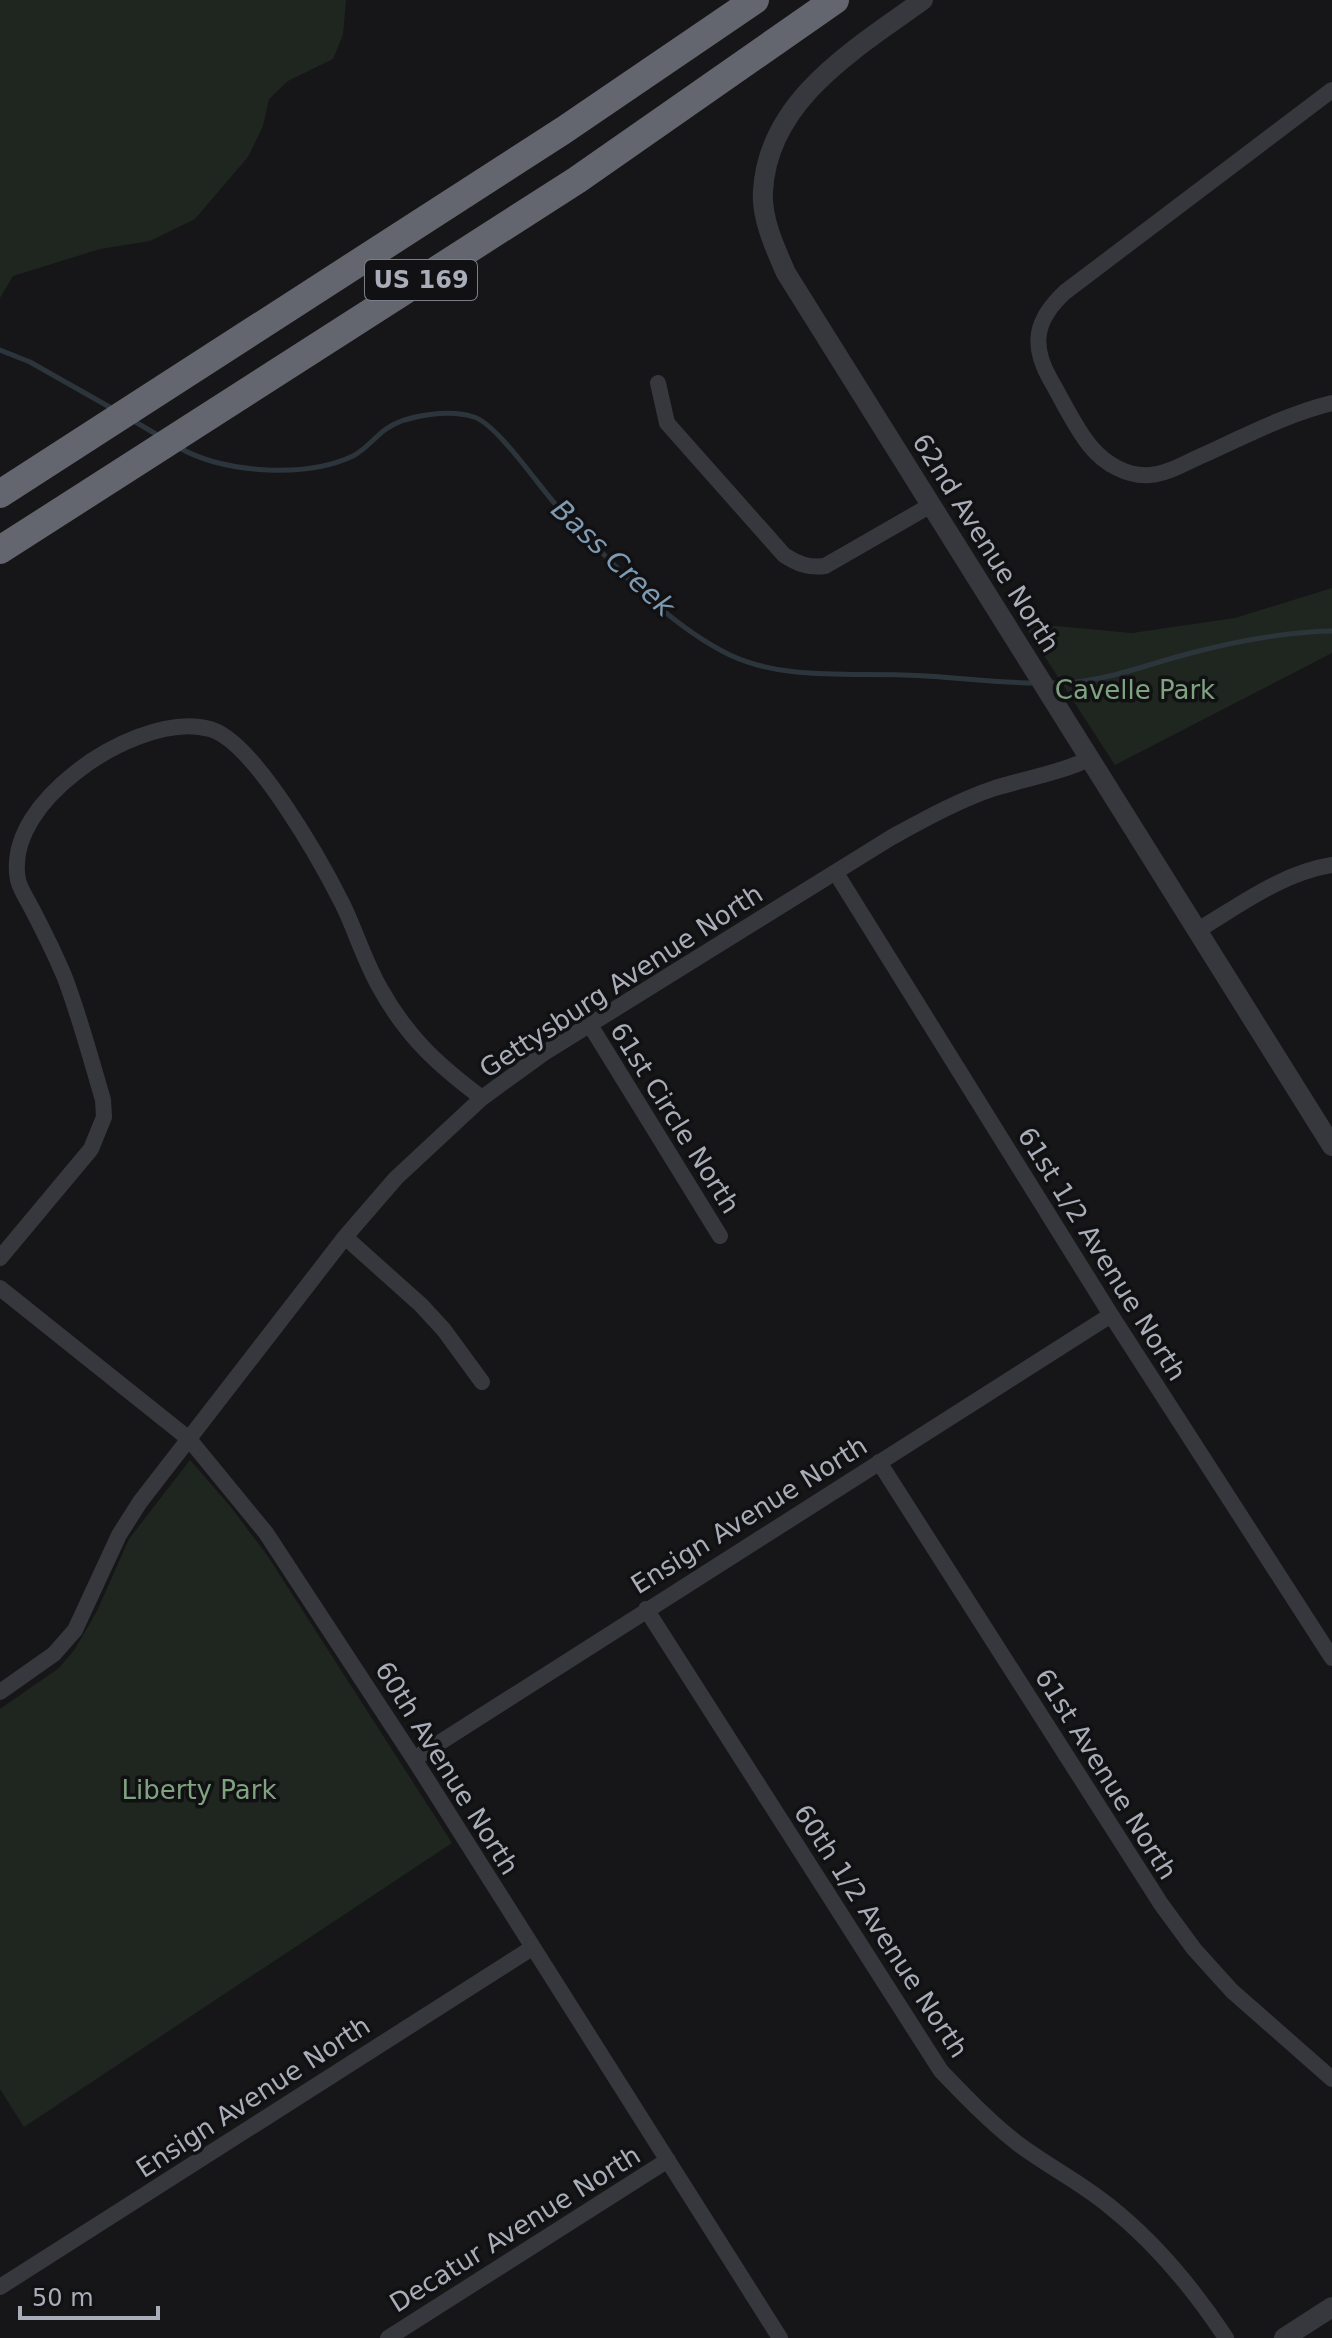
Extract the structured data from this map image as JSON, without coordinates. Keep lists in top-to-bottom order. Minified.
{"streets":{"highway":["US 169"],"street":["62nd Avenue North","Gettysburg Avenue North","61st Circle North","61st 1/2 Avenue North","Ensign Avenue North","60th Avenue North","61st Avenue North","60th 1/2 Avenue North","Decatur Avenue North"]},"crossings":[["62nd Avenue North","Gettysburg Avenue North"],["Gettysburg Avenue North","61st Circle North"],["Gettysburg Avenue North","61st 1/2 Avenue North"],["Gettysburg Avenue North","60th Avenue North"],["61st 1/2 Avenue North","Ensign Avenue North"],["Ensign Avenue North","60th Avenue North"],["Ensign Avenue North","61st Avenue North"],["Ensign Avenue North","60th 1/2 Avenue North"],["60th Avenue North","Decatur Avenue North"]],"water":["Bass Creek"],"parks":["Cavelle Park","Liberty Park"],"scale_bar":"50 m"}
